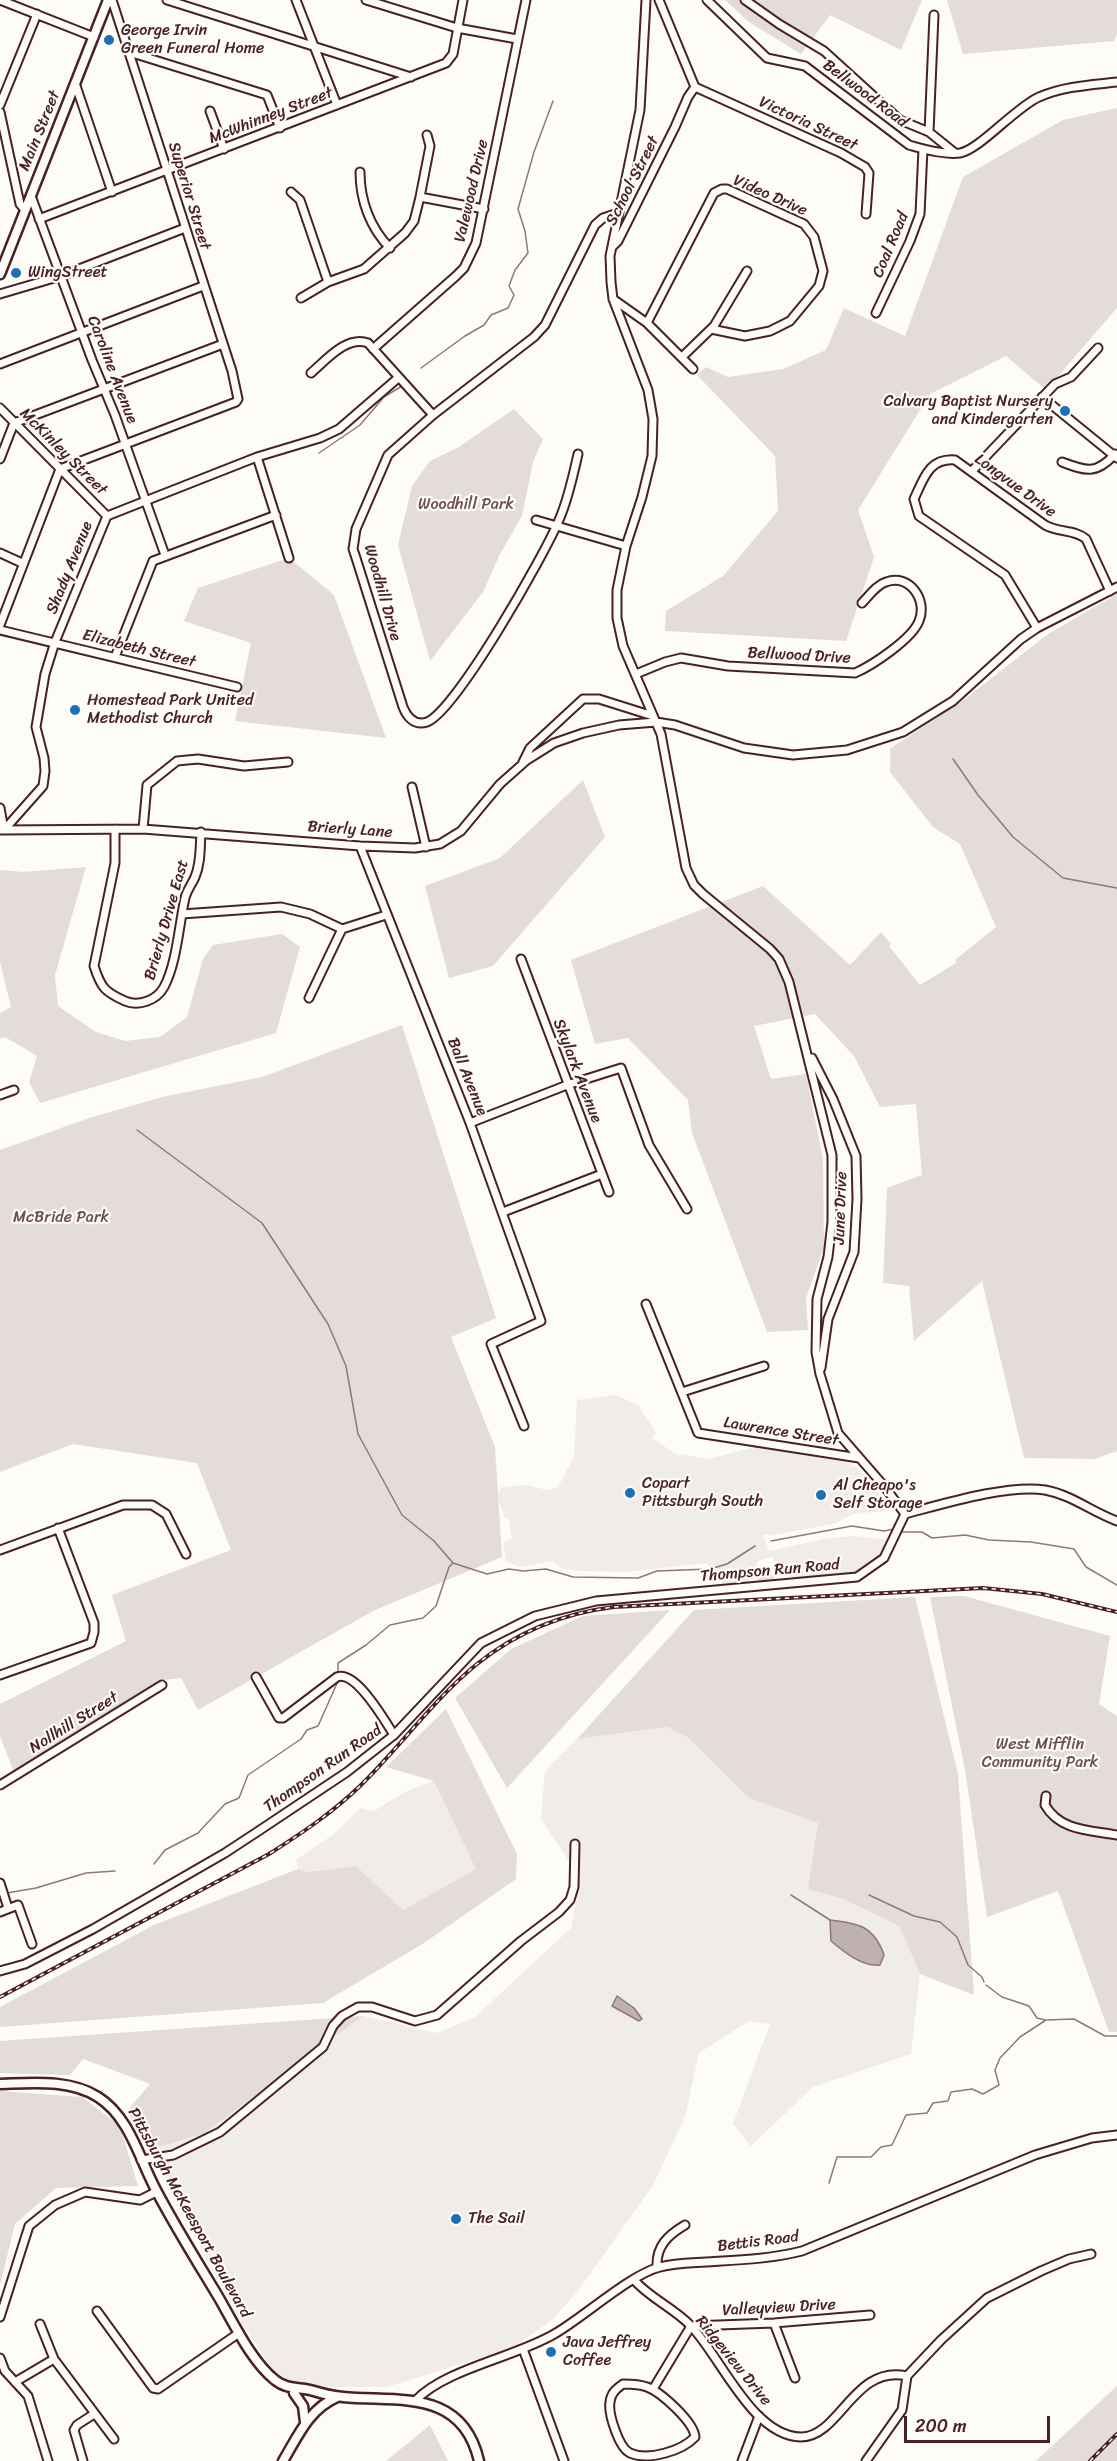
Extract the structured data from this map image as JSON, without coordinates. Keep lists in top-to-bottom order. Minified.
{"streets":{"main road":["Main Street","Pittsburgh McKeesport Boulevard"],"street":["Bellwood Road","McWhinney Street","Victoria Street","School Street","Valewood Drive","Superior Street","Video Drive","Coal Road","Caroline Avenue","McKinley Street","Longvue Drive","Shady Avenue","Woodhill Drive","Elizabeth Street","Bellwood Drive","Brierly Lane","Brierly Drive East","Skylark Avenue","Ball Avenue","June Drive","Lawrence Street","Thompson Run Road","Nollhill Street","Bettis Road","Valleyview Drive","Ridgeview Drive"]},"crossings":[["Bellwood Road","Coal Road"],["McWhinney Street","Superior Street"],["McWhinney Street","Caroline Avenue"],["Victoria Street","School Street"],["Main Street","Superior Street"],["Main Street","Caroline Avenue"],["Superior Street","Caroline Avenue"],["Caroline Avenue","Shady Avenue"],["McKinley Street","Shady Avenue"],["Shady Avenue","Elizabeth Street"],["Shady Avenue","Brierly Lane"],["Brierly Lane","Brierly Drive East"],["Brierly Lane","Ball Avenue"],["Pittsburgh McKeesport Boulevard","Bettis Road"],["Bettis Road","Ridgeview Drive"],["Valleyview Drive","Ridgeview Drive"]],"parks":["Woodhill Park","McBride Park","West Mifflin Community Park"],"places":["George Irvin Green Funeral Home","WingStreet","Calvary Baptist Nursery and Kindergarten","Homestead Park United Methodist Church","Copart Pittsburgh South","Al Cheapo's Self Storage","The Sail","Java Jeffrey Coffee"],"scale_bar":"200 m"}
